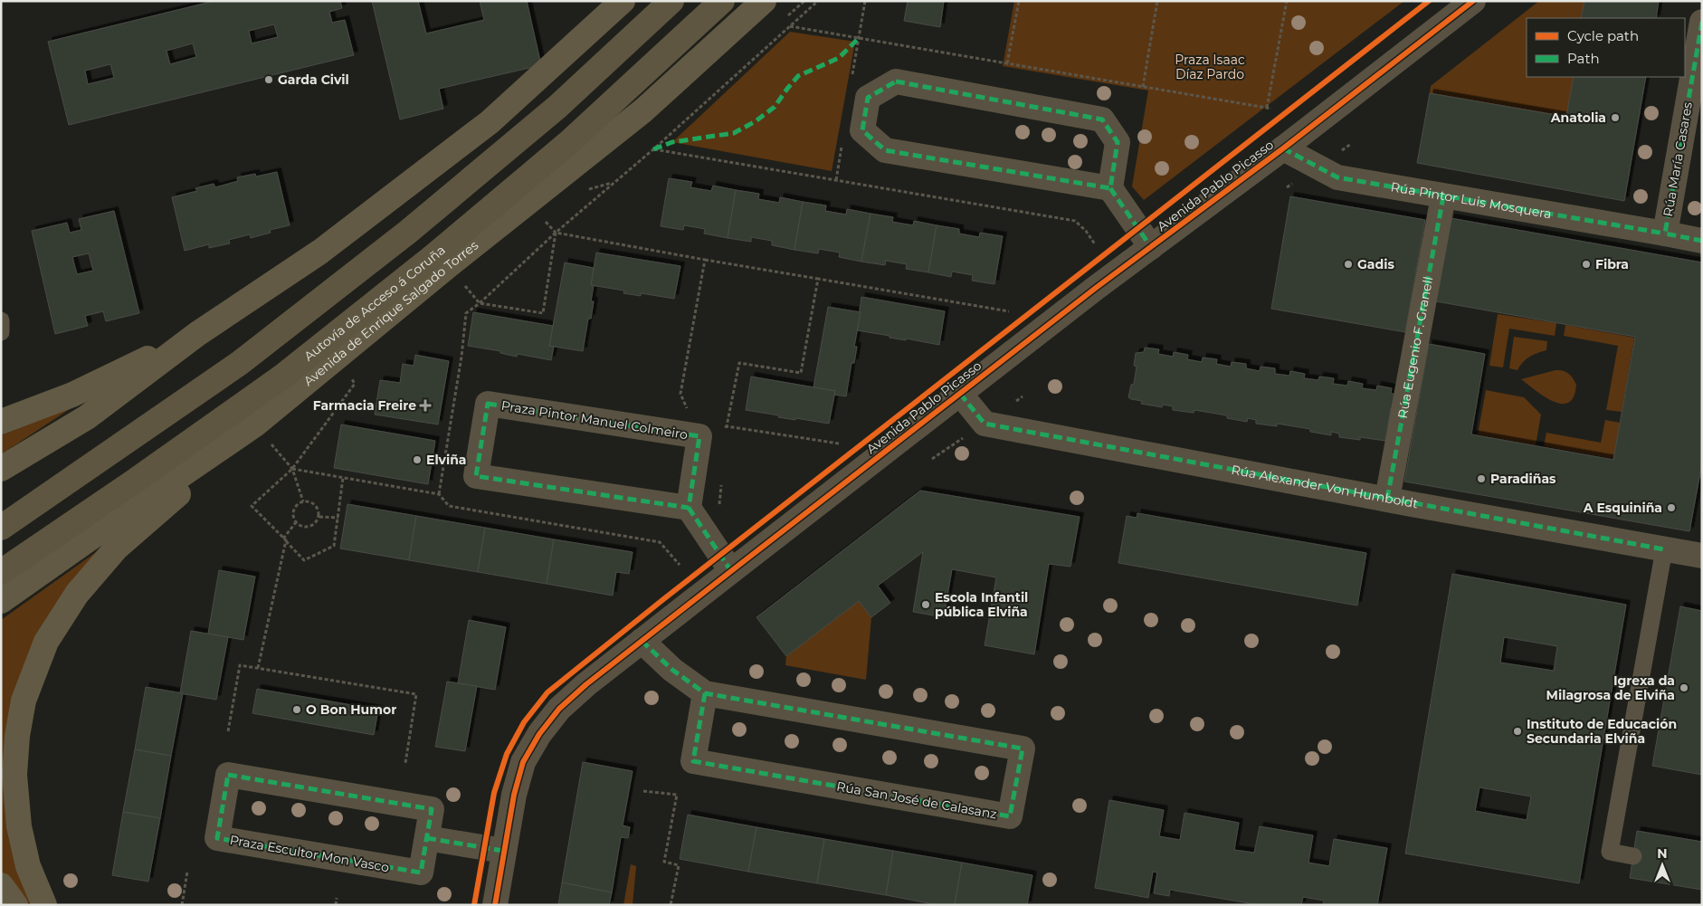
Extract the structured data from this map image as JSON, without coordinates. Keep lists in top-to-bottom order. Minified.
{"streets":{"highway":["Autovía de Acceso á Coruña"],"main road":["Avenida de Enrique Salgado Torres"],"street":["Rúa María Casares","Avenida Pablo Picasso","Rúa Pintor Luis Mosquera","Rúa Eugenio F. Granell","Praza Pintor Manuel Colmeiro","Rúa Alexander Von Humboldt","Rúa San José de Calasanz","Praza Escultor Mon Vasco"]},"crossings":[["Rúa María Casares","Rúa Pintor Luis Mosquera"],["Avenida Pablo Picasso","Rúa Pintor Luis Mosquera"],["Avenida Pablo Picasso","Rúa Alexander Von Humboldt"],["Avenida Pablo Picasso","Rúa San José de Calasanz"],["Rúa Pintor Luis Mosquera","Rúa Eugenio F. Granell"],["Rúa Eugenio F. Granell","Rúa Alexander Von Humboldt"]],"parks":["Praza Isaac Díaz Pardo"],"places":{"other":["Garda Civil","Anatolia","Gadis","Fibra","Elviña","Paradiñas","A Esquiniña","Escola Infantil pública Elviña","Igrexa da Milagrosa de Elviña","O Bon Humor","Instituto de Educación Secundaria Elviña"],"health":["Farmacia Freire"]},"legend":["Cycle path","Path"],"north":"top"}
